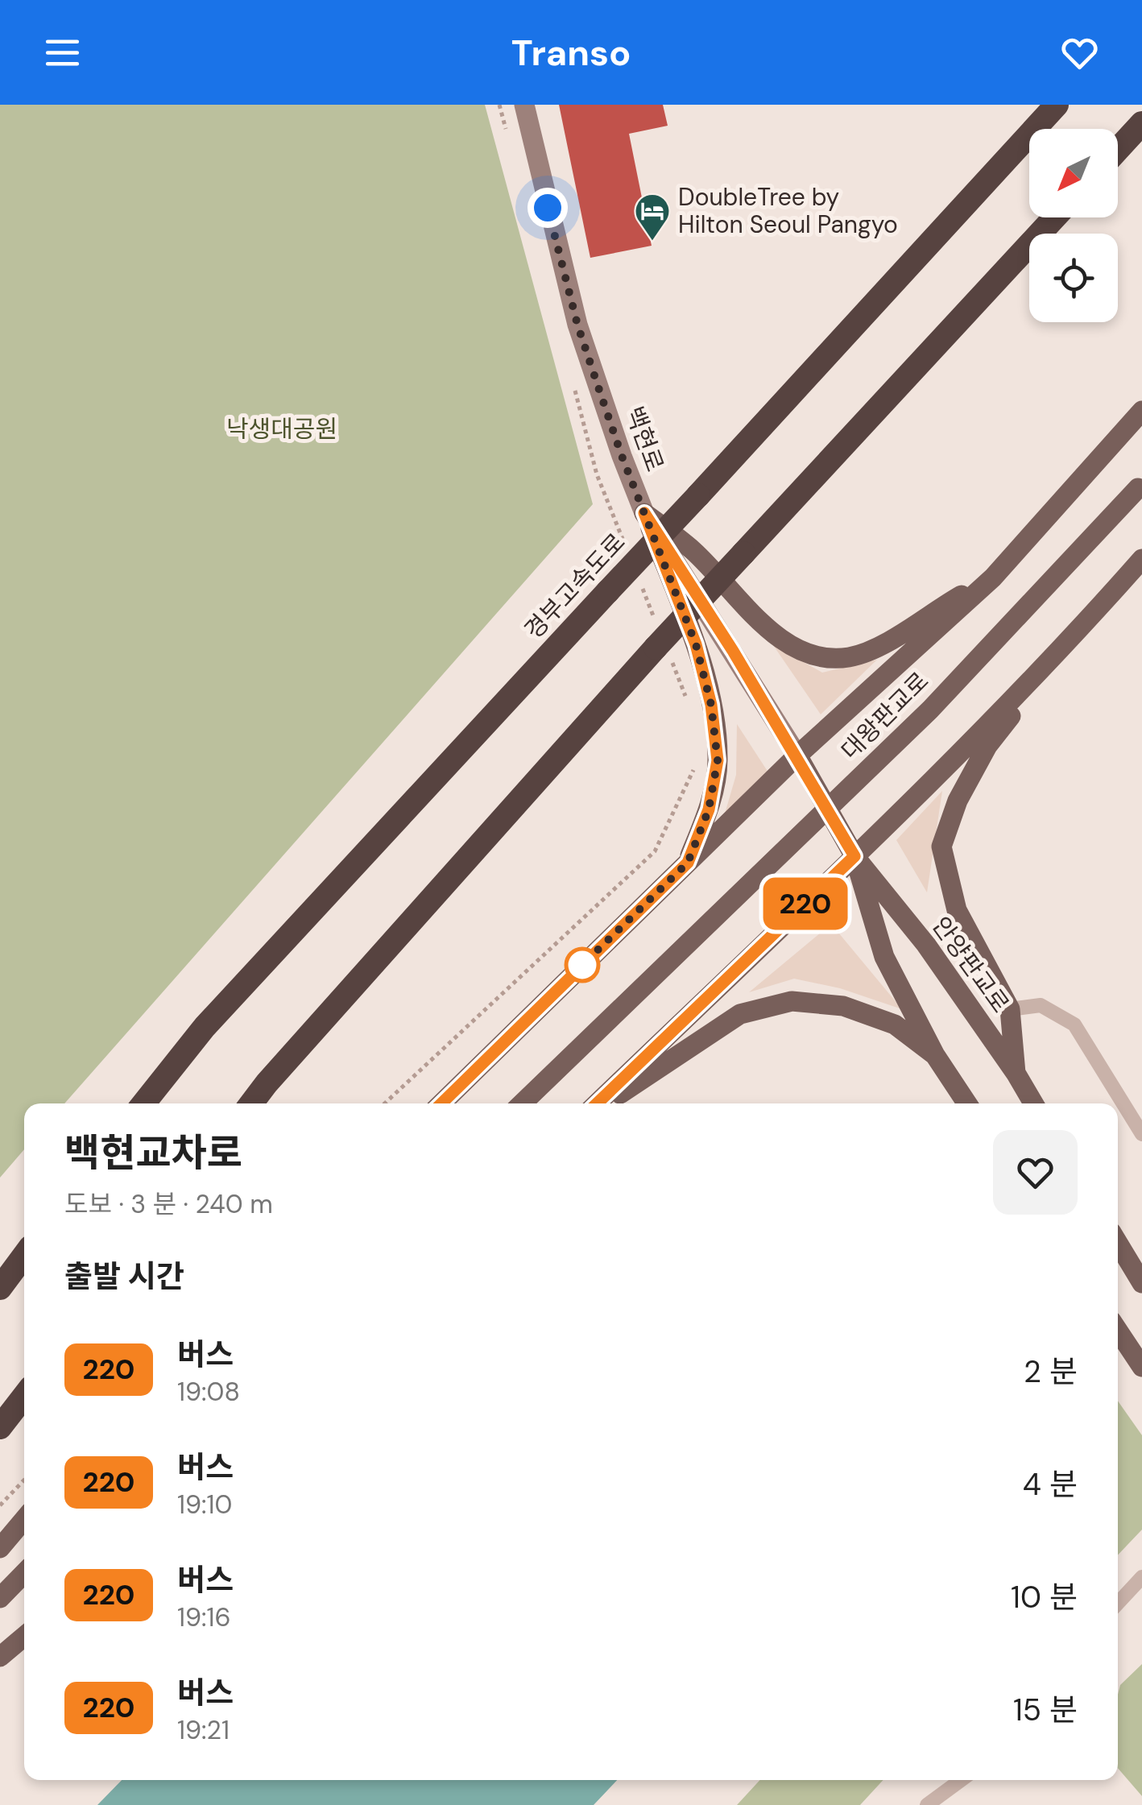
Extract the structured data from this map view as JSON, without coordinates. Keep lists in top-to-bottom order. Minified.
{"streets":{"highway":["경부고속도로"],"main road":["백현로","대왕판교로","안양판교로"]},"crossings":[["백현로","대왕판교로"],["백현로","안양판교로"],["대왕판교로","안양판교로"]],"parks":["낙생대공원"],"places":{"hotel":["DoubleTree by Hilton Seoul Pangyo"]},"lines":["bus line 220"],"north":"bottom left","page":{"header":"Transo","on_map":"220","heading":[["백현교차로","도보 · 3 분 · 240 m"],"출발 시간"],"list":[{"mark":"220","name":"버스","note":"19:08","value":"2 분"},{"mark":"220","name":"버스","note":"19:10","value":"4 분"},{"mark":"220","name":"버스","note":"19:16","value":"10 분"},{"mark":"220","name":"버스","note":"19:21","value":"15 분"}]}}
